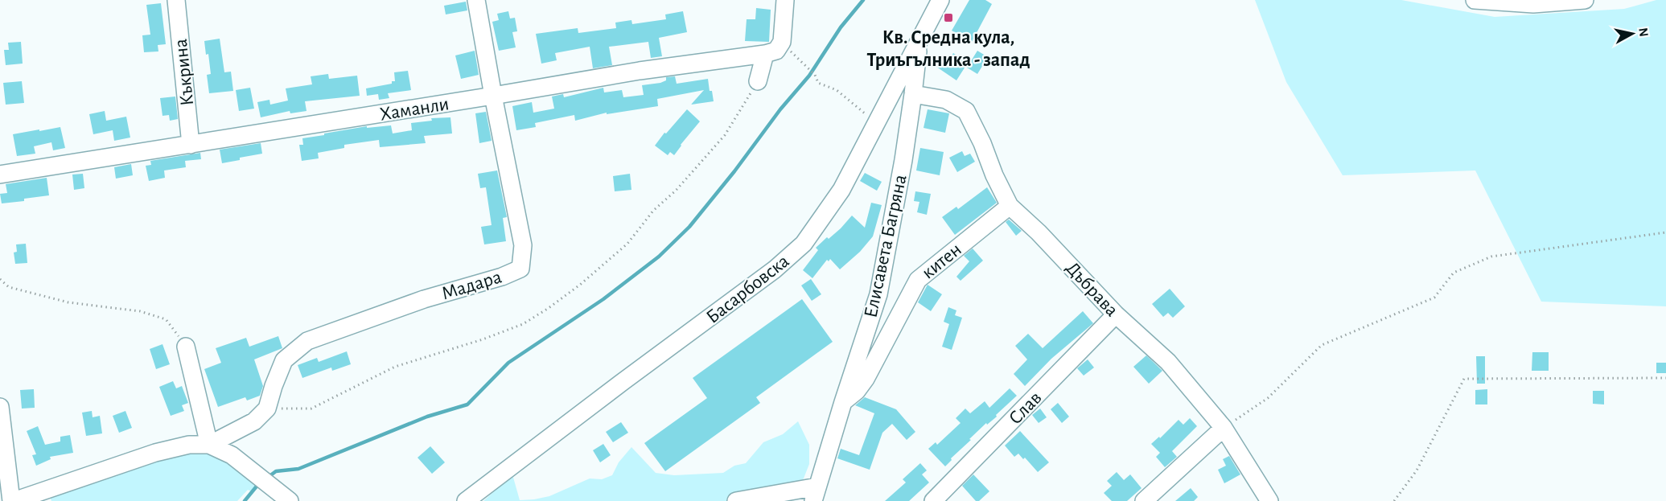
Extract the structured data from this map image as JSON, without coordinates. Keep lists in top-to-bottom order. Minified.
{"streets":{"street":["Къкрина","Хаманли","Елисавета Багряна","китен","Мадара","Басарбовска","Дъбрава","Слав"]},"crossings":[["Къкрина","Хаманли"],["Хаманли","Мадара"],["Елисавета Багряна","китен"],["Елисавета Багряна","Басарбовска"],["Елисавета Багряна","Дъбрава"],["китен","Дъбрава"],["Дъбрава","Слав"]],"places":{"transit":["Кв. Средна кула, Триъгълника - запад"]},"north":"right"}
